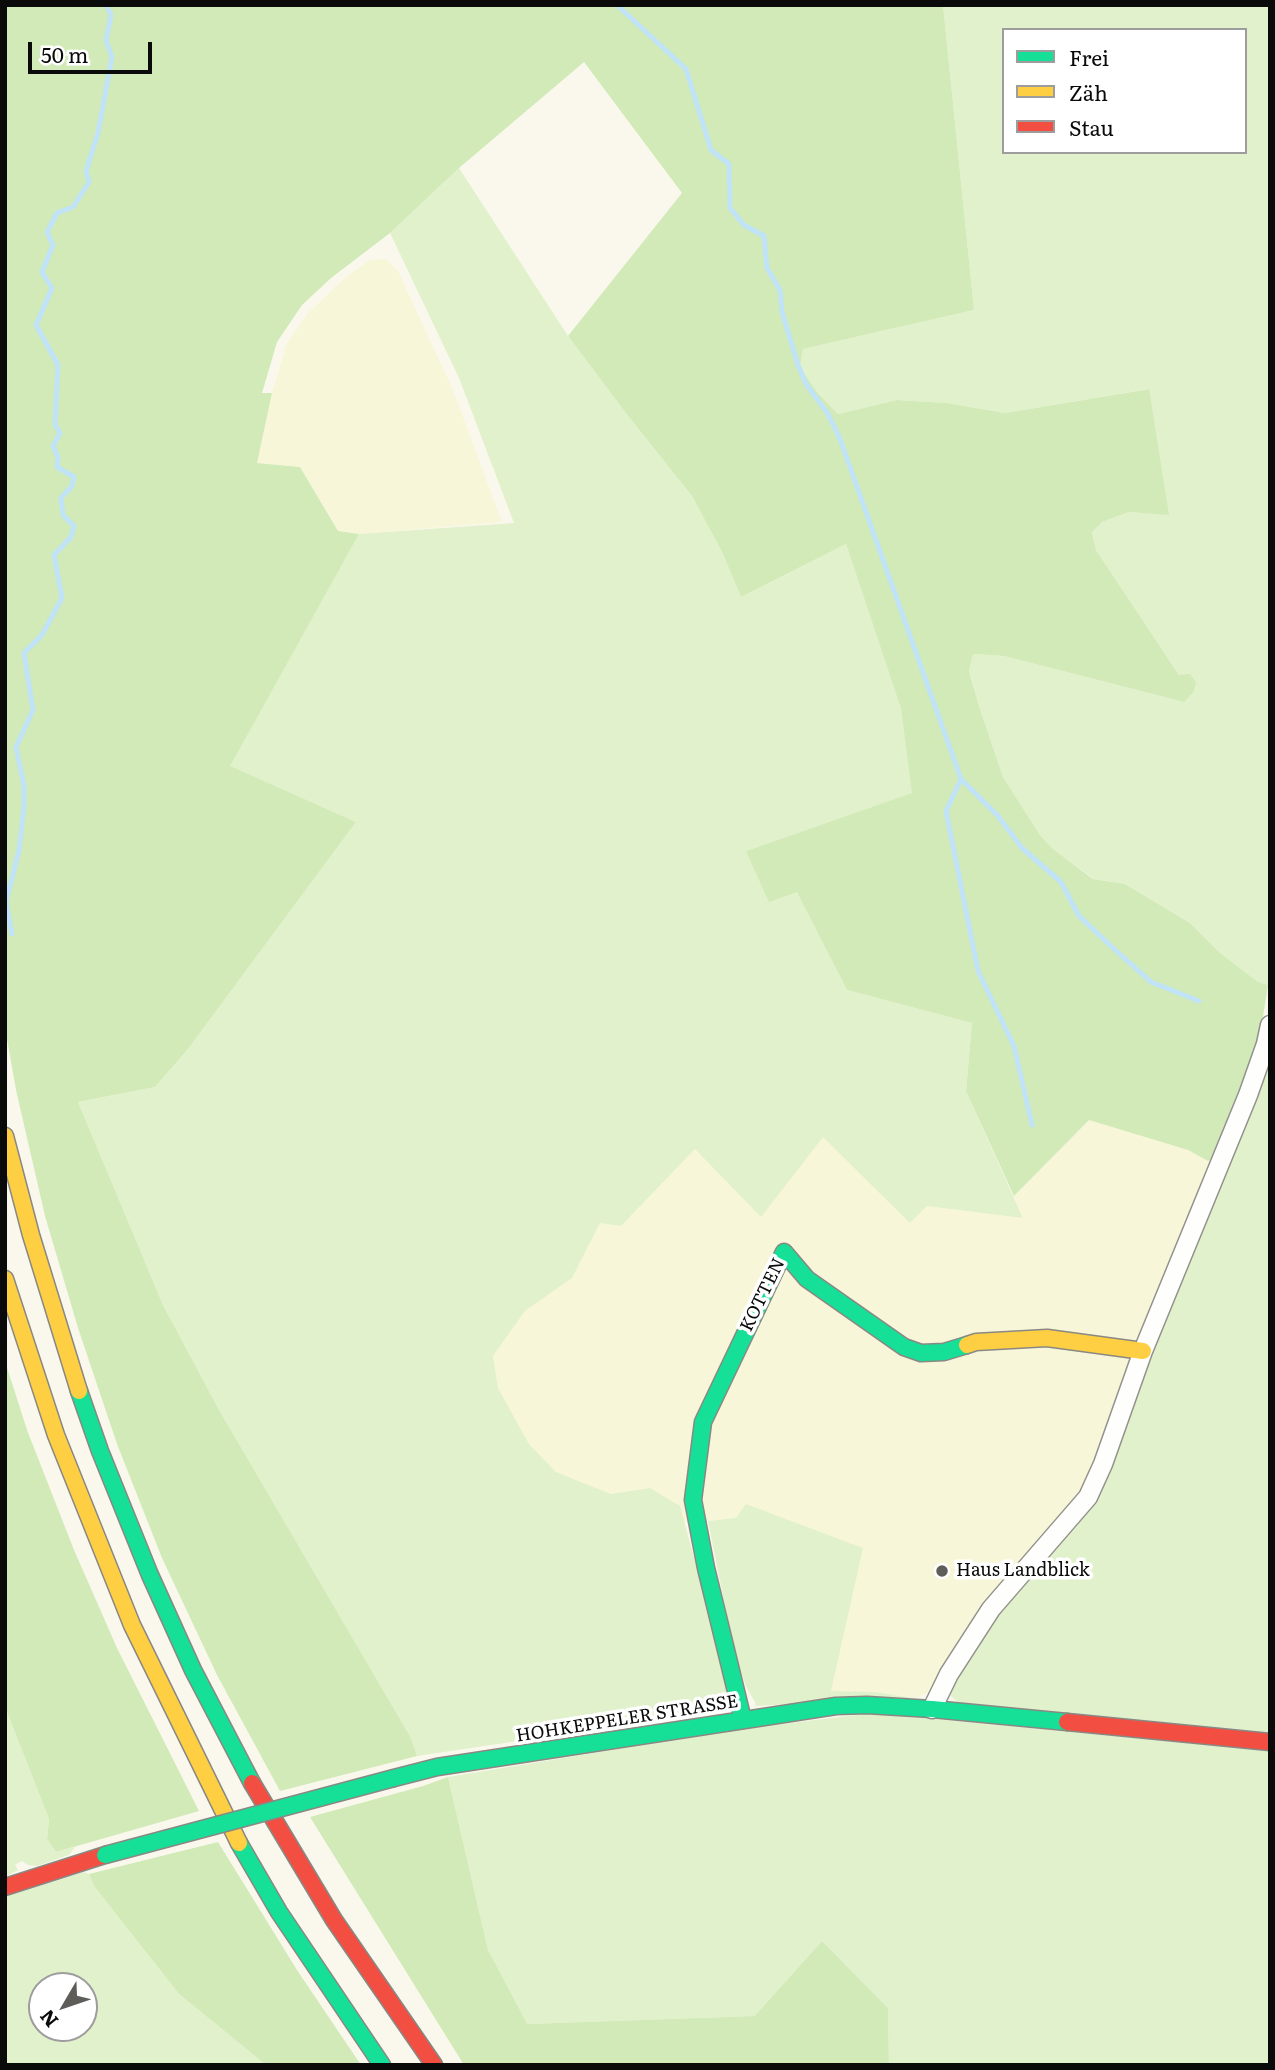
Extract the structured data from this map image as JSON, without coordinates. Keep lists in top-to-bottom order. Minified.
{"streets":{"main road":["KOTTEN","HOHKEPPELER STRASSE"]},"crossings":[["KOTTEN","HOHKEPPELER STRASSE"]],"places":["Haus Landblick"],"legend":["Frei","Zäh","Stau"],"scale_bar":"50 m","north":"bottom left"}
